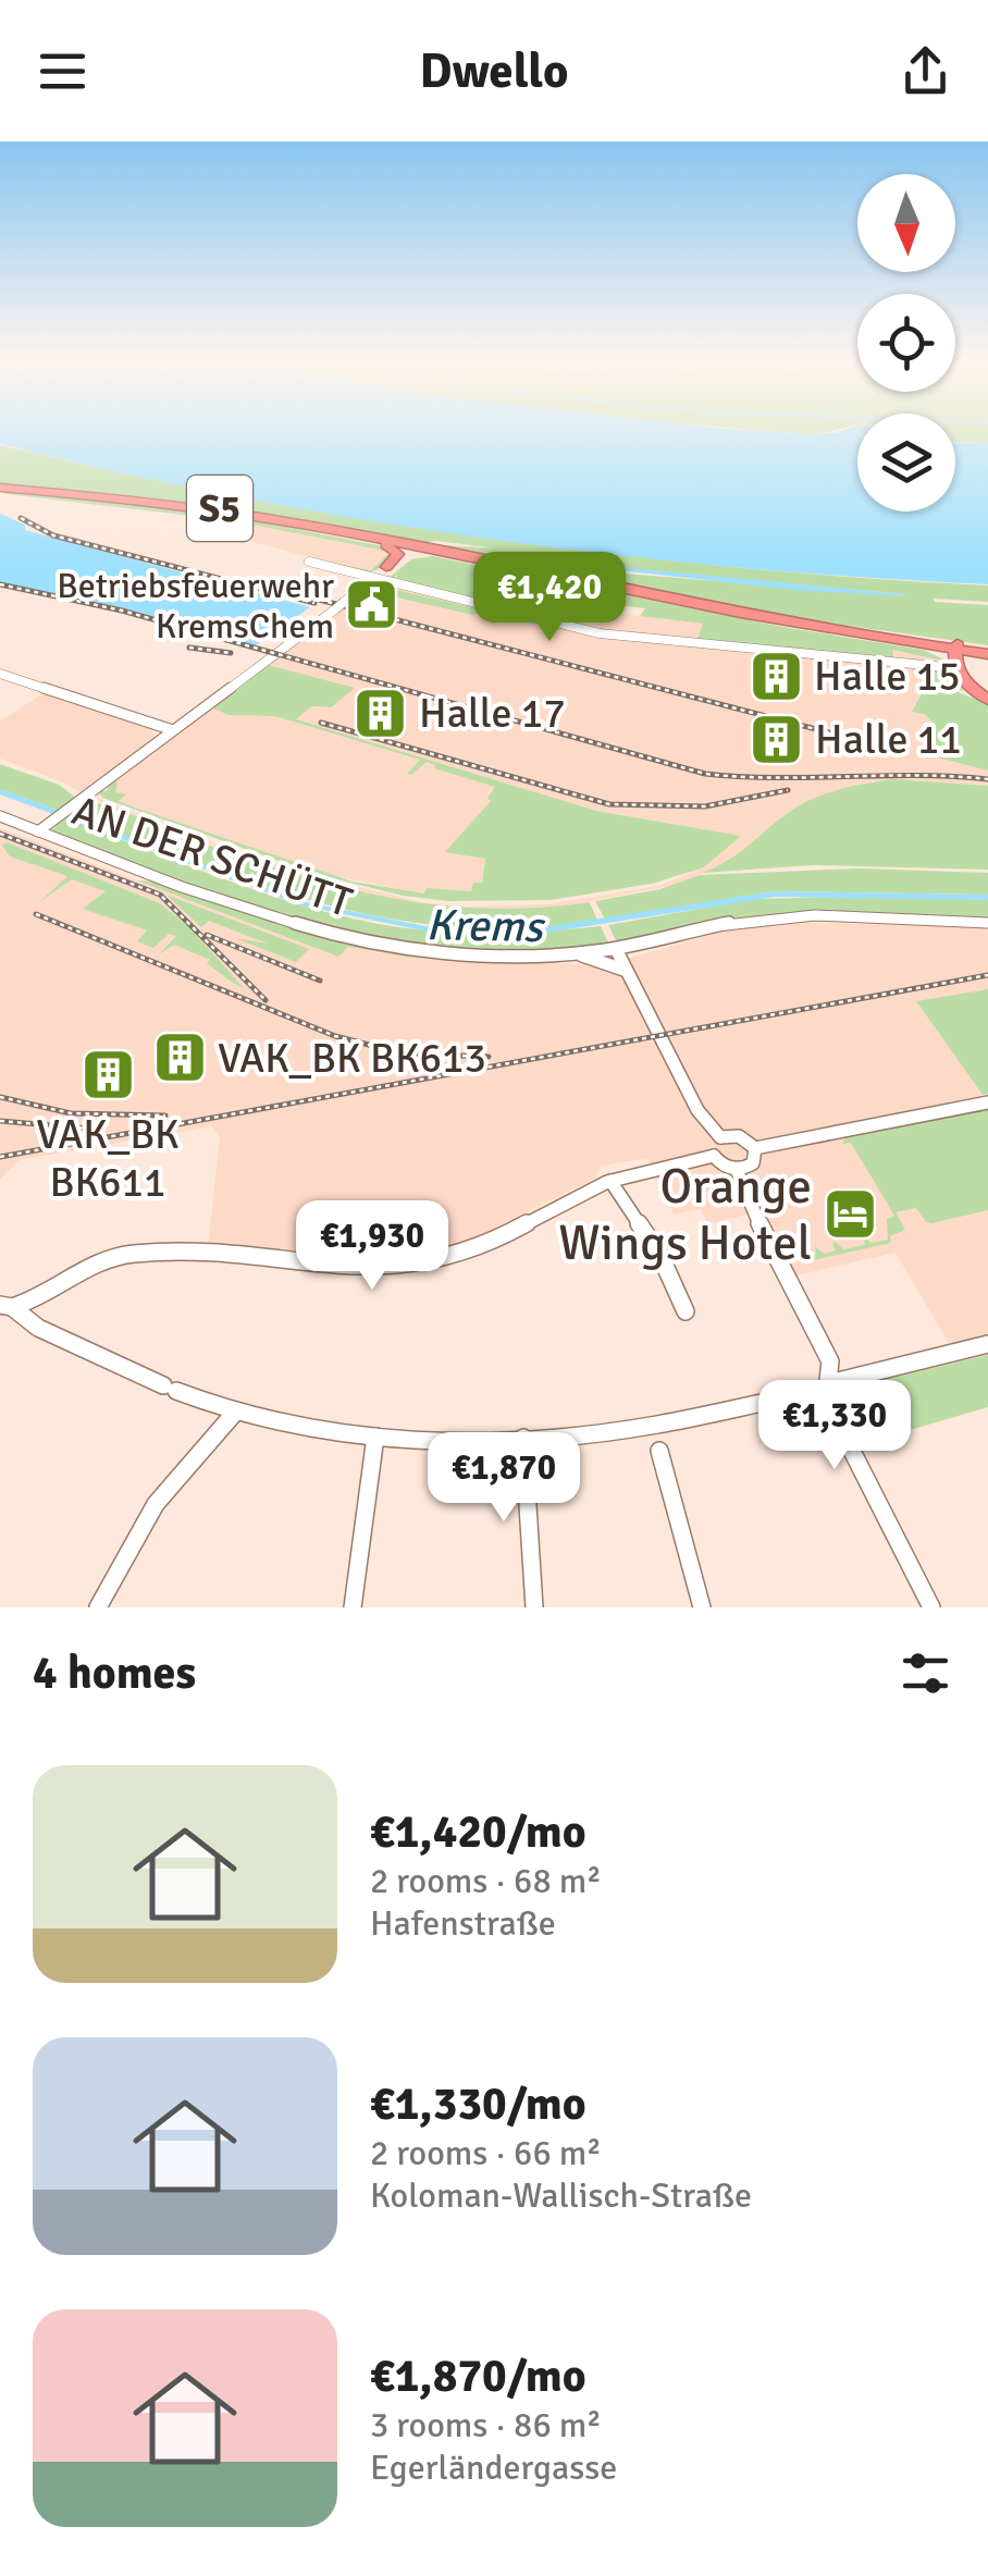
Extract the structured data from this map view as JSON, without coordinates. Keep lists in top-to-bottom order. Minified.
{"streets":{"highway":["S5"],"street":["AN DER SCHÜTT"]},"water":["Krems"],"places":{"public building":["Betriebsfeuerwehr KremsChem"],"building":["Halle 15","Halle 17","Halle 11","VAK_BK BK613","VAK_BK BK611"],"hotel":["Orange Wings Hotel"]},"north":"bottom","page":{"header":"Dwello","price":["€1,420","€1,930","€1,330","€1,870"],"heading":"4 homes","list":[{"name":"€1,420/mo","note":"2 rooms · 68 m² · Hafenstraße"},{"name":"€1,330/mo","note":"2 rooms · 66 m² · Koloman-Wallisch-Straße"},{"name":"€1,870/mo","note":"3 rooms · 86 m² · Egerländergasse"}]}}
